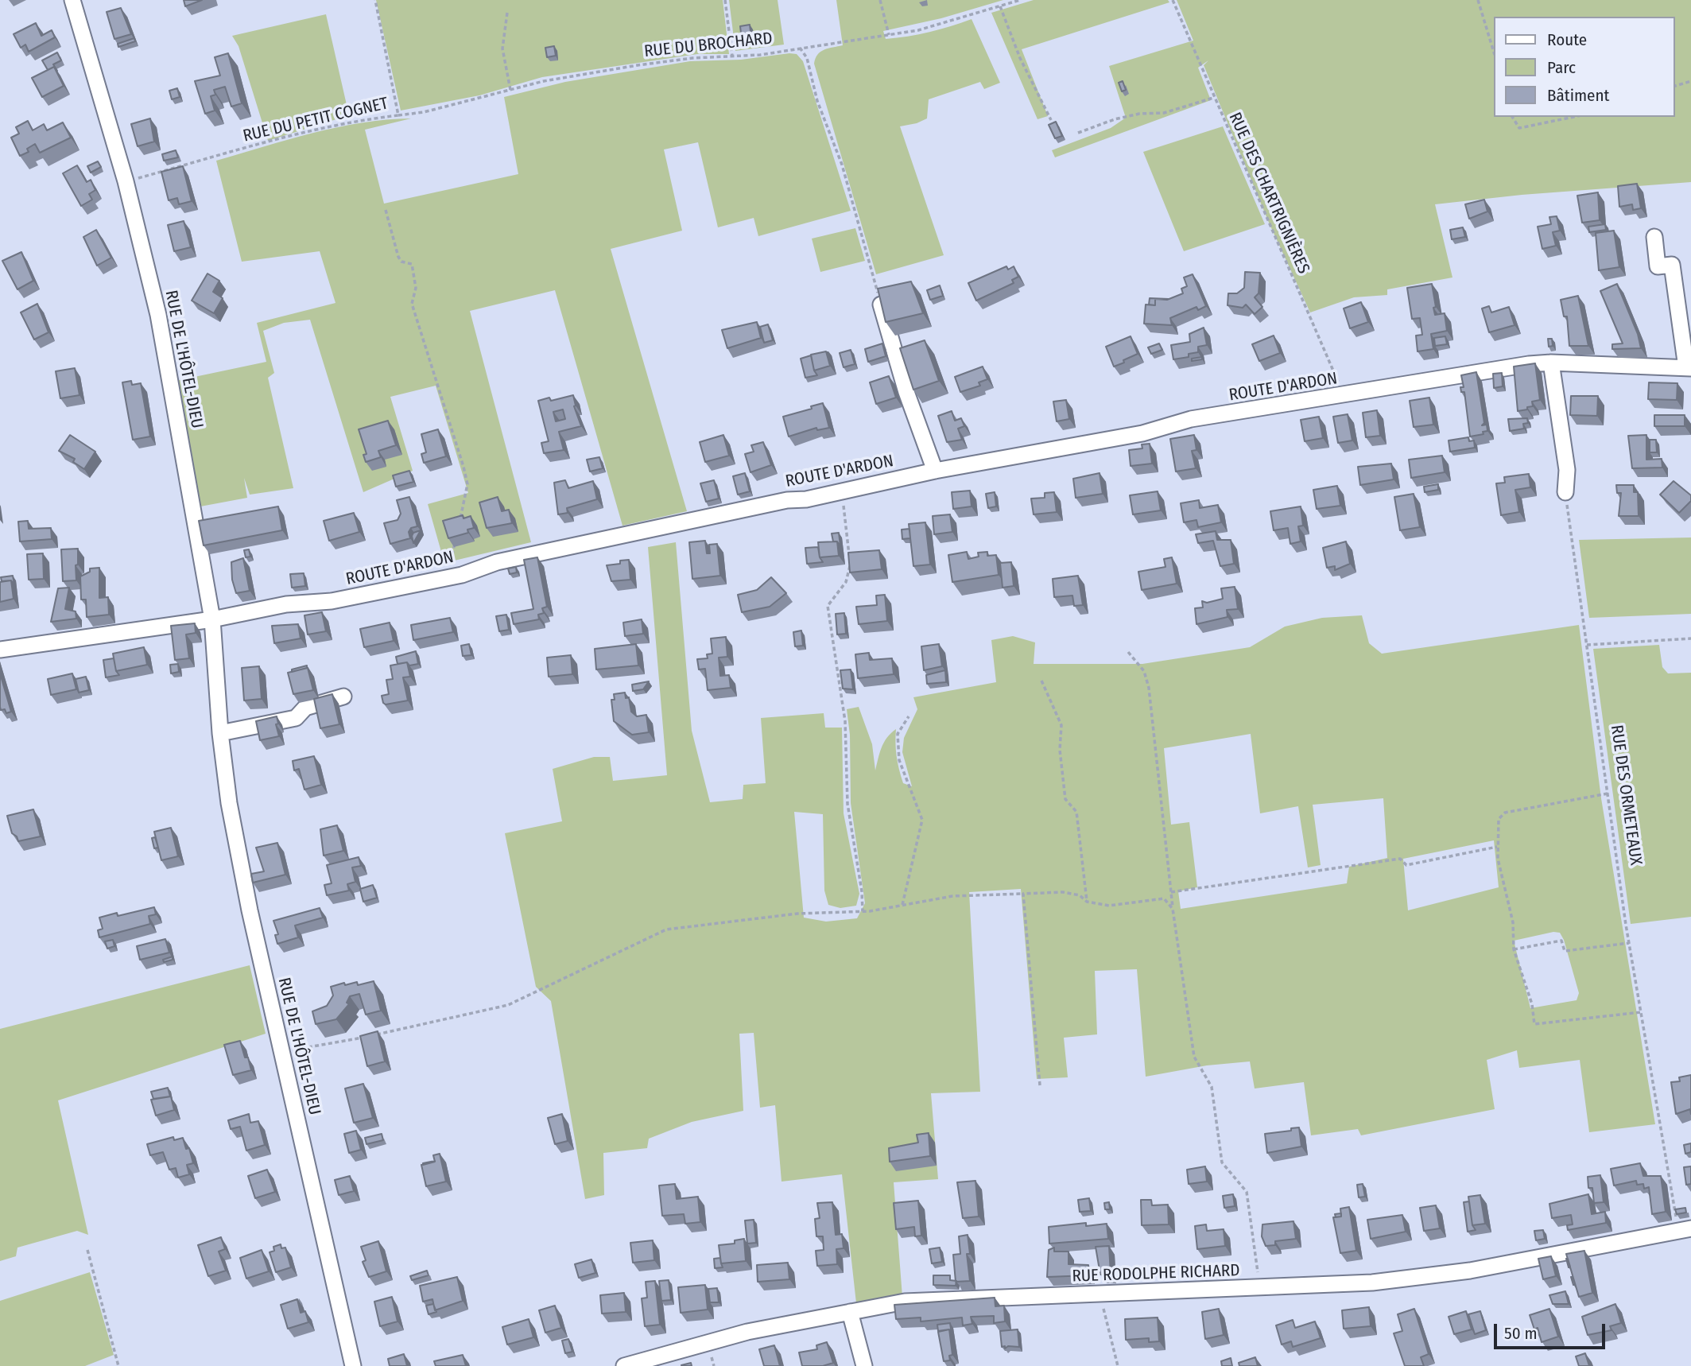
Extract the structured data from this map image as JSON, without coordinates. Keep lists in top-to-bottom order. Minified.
{"streets":{"street":["RUE DE L'HÔTEL-DIEU","ROUTE D'ARDON","RUE RODOLPHE RICHARD"],"path":["RUE DU BROCHARD","RUE DU PETIT COGNET","RUE DES CHARTRIGNIÈRES","RUE DES ORMETEAUX"]},"crossings":[["RUE DU BROCHARD","RUE DU PETIT COGNET"],["RUE DU PETIT COGNET","RUE DE L'HÔTEL-DIEU"],["RUE DES CHARTRIGNIÈRES","ROUTE D'ARDON"],["RUE DE L'HÔTEL-DIEU","ROUTE D'ARDON"],["RUE DES ORMETEAUX","RUE RODOLPHE RICHARD"]],"legend":["Route","Parc","Bâtiment"],"scale_bar":"50 m"}
